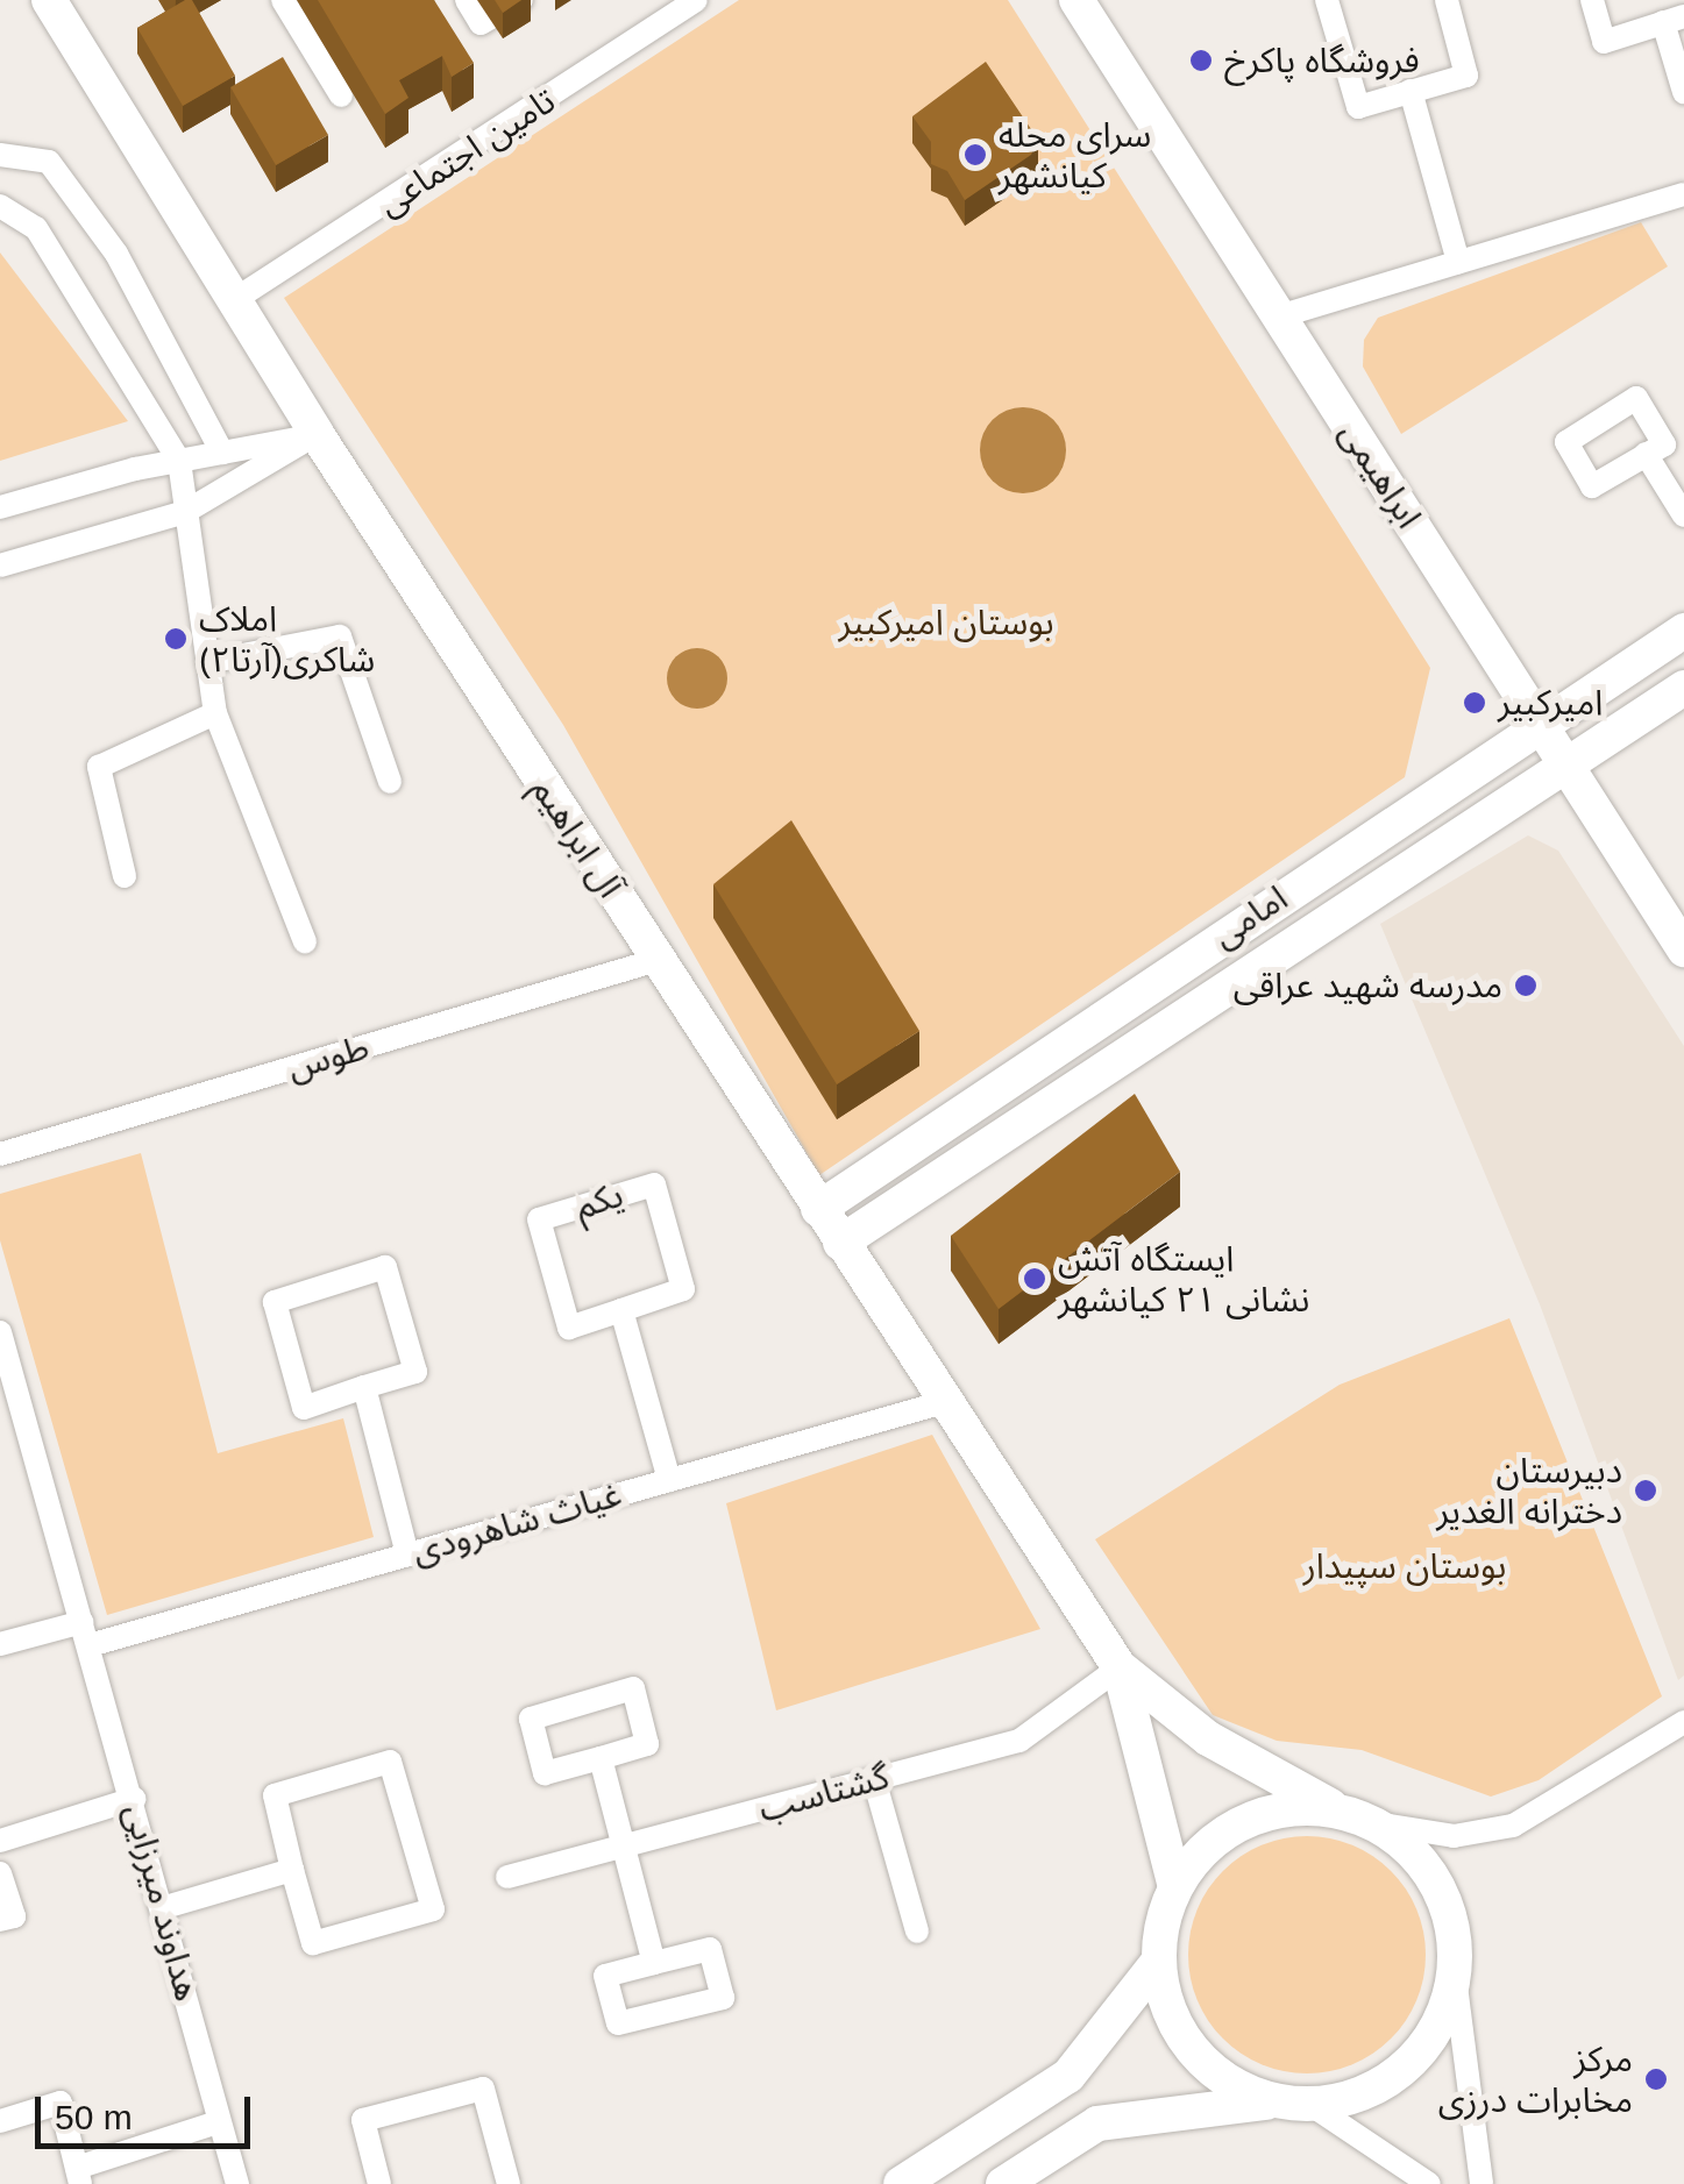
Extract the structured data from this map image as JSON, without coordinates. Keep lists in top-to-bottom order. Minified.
{"streets":{"main road":["ابراهیمی","آل ابراهیم","امامی"],"street":["تامین اجتماعی","طوس","یکم","غیاث شاهرودی","گشتاسب","هداوند میرزایی"]},"crossings":[["تامین اجتماعی","آل ابراهیم"],["ابراهیمی","امامی"],["آل ابراهیم","امامی"],["آل ابراهیم","طوس"],["آل ابراهیم","غیاث شاهرودی"],["آل ابراهیم","گشتاسب"],["غیاث شاهرودی","هداوند میرزایی"]],"parks":["بوستان امیرکبیر","بوستان سپیدار"],"places":["فروشگاه پاکرخ","سرای محله کیانشهر","املاک شاکری(آرتا۲)","امیرکبیر","مدرسه شهید عراقی","ایستگاه آتش نشانی ۲۱ کیانشهر","دبیرستان دخترانه الغدیر","مرکز مخابرات درزی"],"scale_bar":"50 m"}
